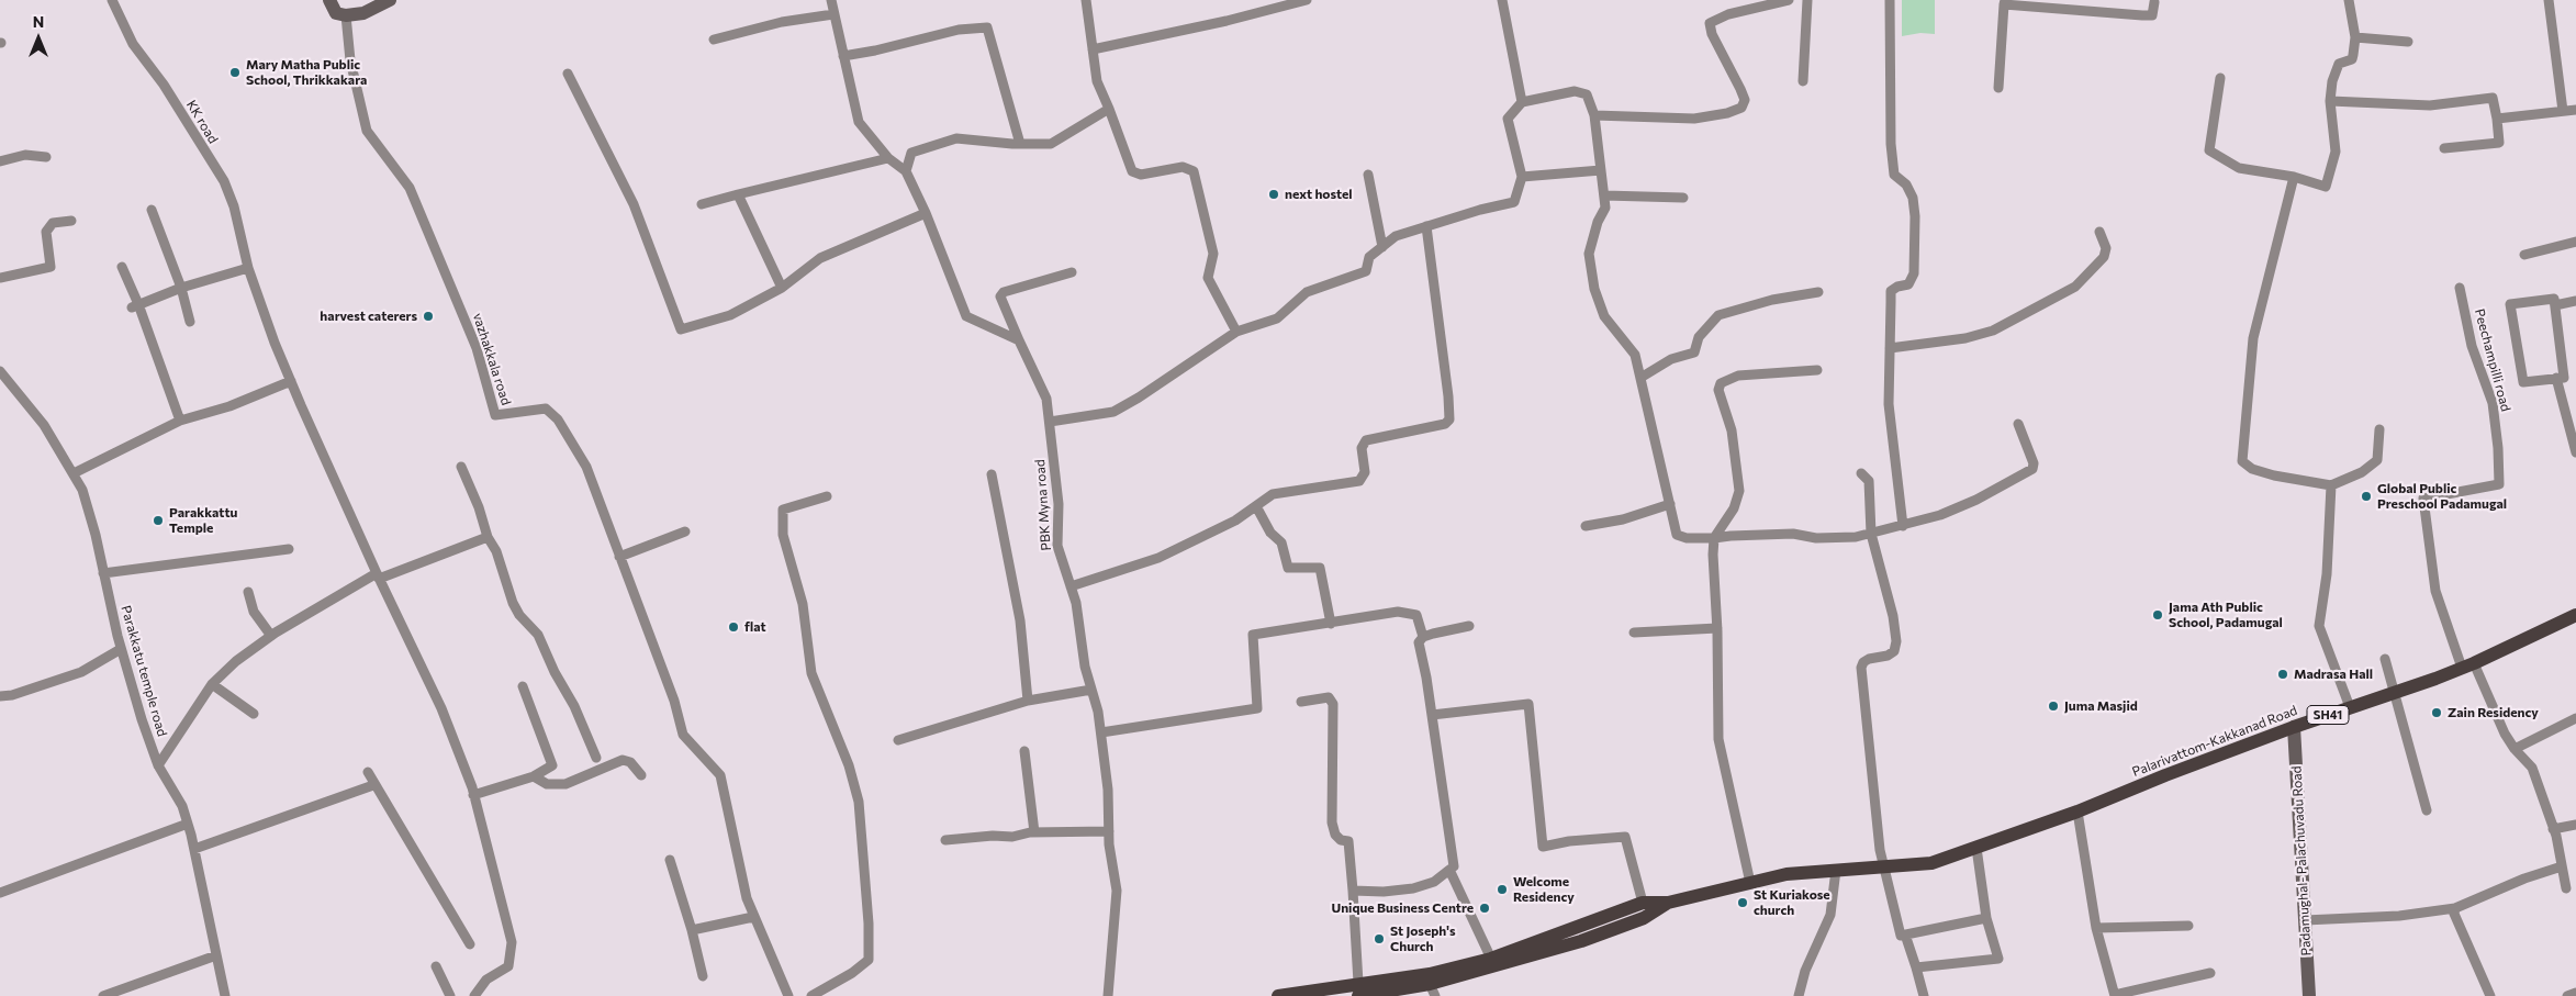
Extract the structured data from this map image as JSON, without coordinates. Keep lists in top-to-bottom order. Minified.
{"streets":{"main road":["SH41","Palarivattom-Kakkanad Road","Padamughal- Palachuvadu Road"],"street":["KK road","vazhakkala road","Peechampilli road","PBK Myna road","Parakkatu temple road"]},"crossings":[["Peechampilli road","Palarivattom-Kakkanad Road"],["Palarivattom-Kakkanad Road","Padamughal- Palachuvadu Road"]],"places":["Mary Matha Public School, Thrikkakara","next hostel","harvest caterers","Global Public Preschool Padamugal","Parakkattu Temple","Jama Ath Public School, Padamugal","flat","Madrasa Hall","Juma Masjid","Zain Residency","Welcome Residency","St Kuriakose church","Unique Business Centre","St Joseph's Church"],"north":"top"}
